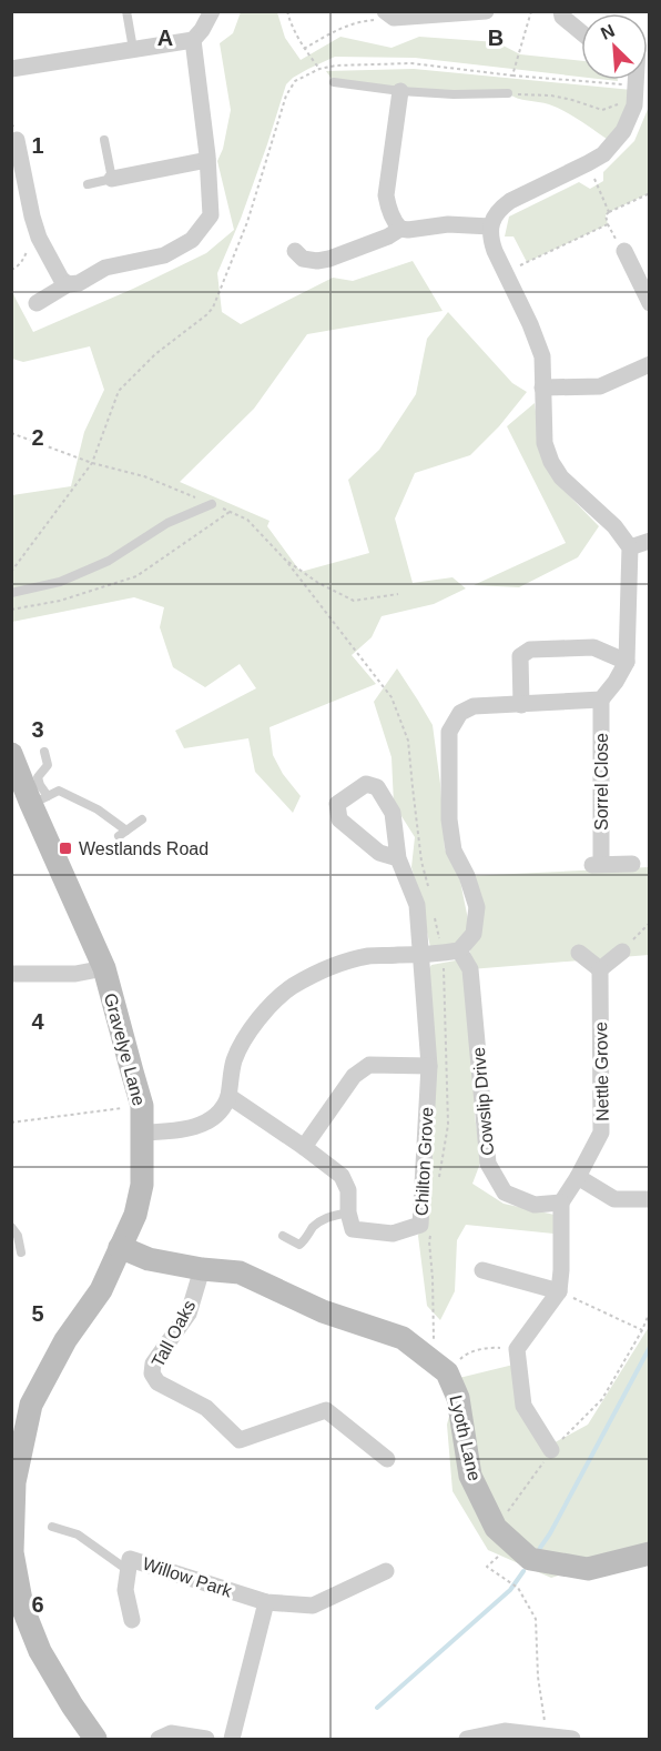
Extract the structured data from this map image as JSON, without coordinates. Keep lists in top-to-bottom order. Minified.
{"streets":{"street":["Sorrel Close","Gravelye Lane","Nettle Grove","Cowslip Drive","Chilton Grove","Tall Oaks","Lyoth Lane","Willow Park"]},"crossings":[["Gravelye Lane","Lyoth Lane"],["Nettle Grove","Cowslip Drive"],["Tall Oaks","Lyoth Lane"]],"places":{"transit":["Westlands Road"]},"north":"top left","grid":{"columns":["A","B"],"rows":["1","2","3","4","5","6"]}}
